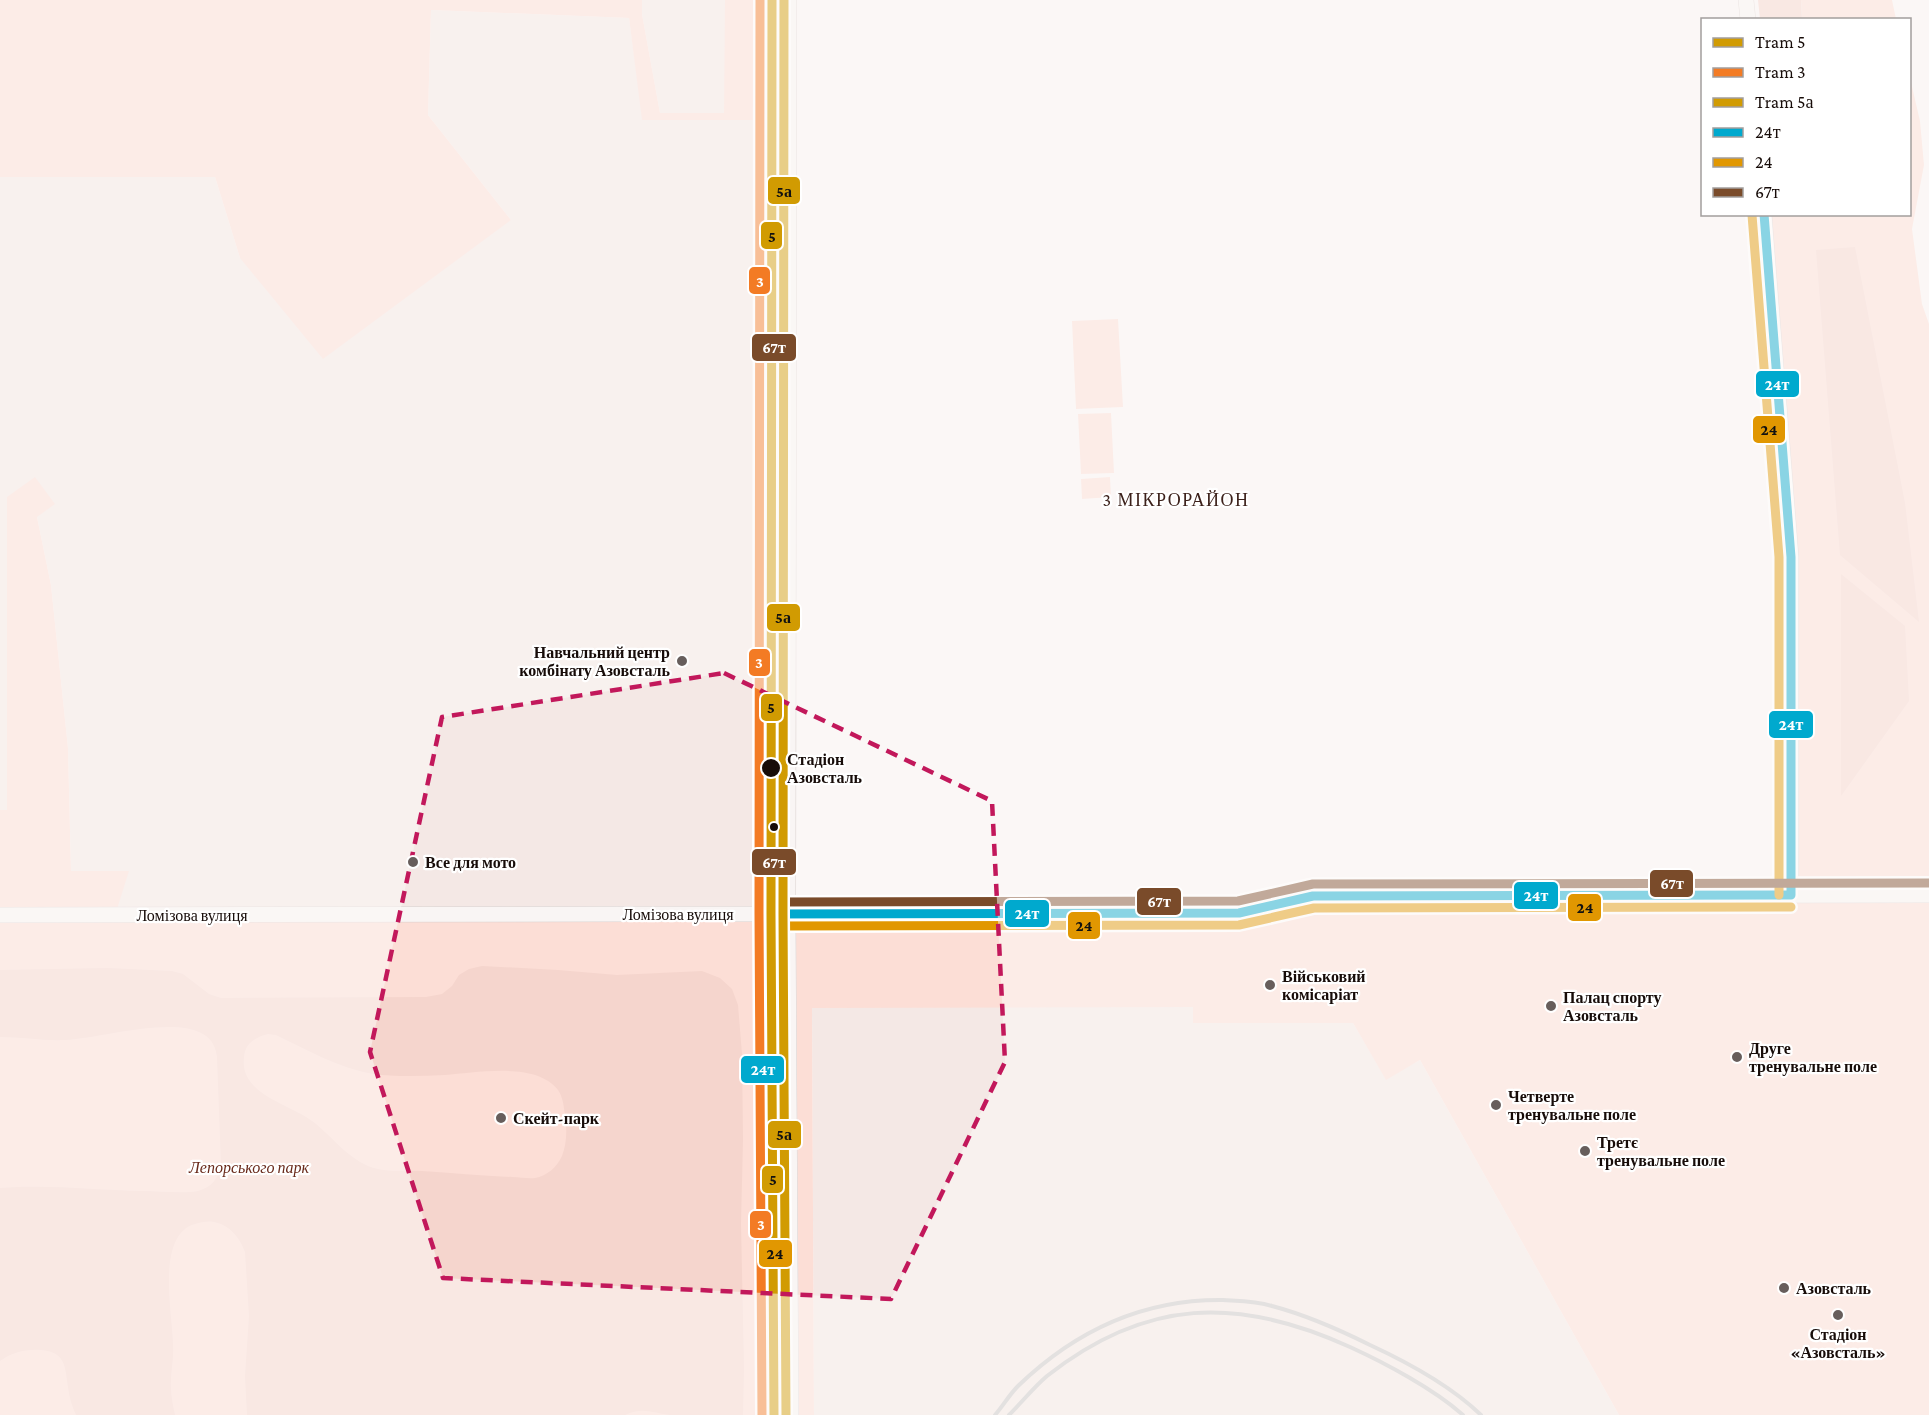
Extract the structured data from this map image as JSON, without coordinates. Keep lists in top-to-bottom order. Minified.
{"streets":{"street":["Ломізова вулиця"]},"districts":["3 МІКРОРАЙОН"],"parks":["Лепорського парк"],"places":["Навчальний центр комбінату Азовсталь","Стадіон Азовсталь","Все для мото","Військовий комісаріат","Палац спорту Азовсталь","Друге тренувальне поле","Четверте тренувальне поле","Скейт-парк","Третє тренувальне поле","Азовсталь","Стадіон «Азовсталь»"],"lines":["tram line 5","tram line 3","tram line 5а","transit line 67т","transit line 24т","transit line 24"],"legend":["Tram 5","Tram 3","Tram 5а","24т","24","67т"]}
